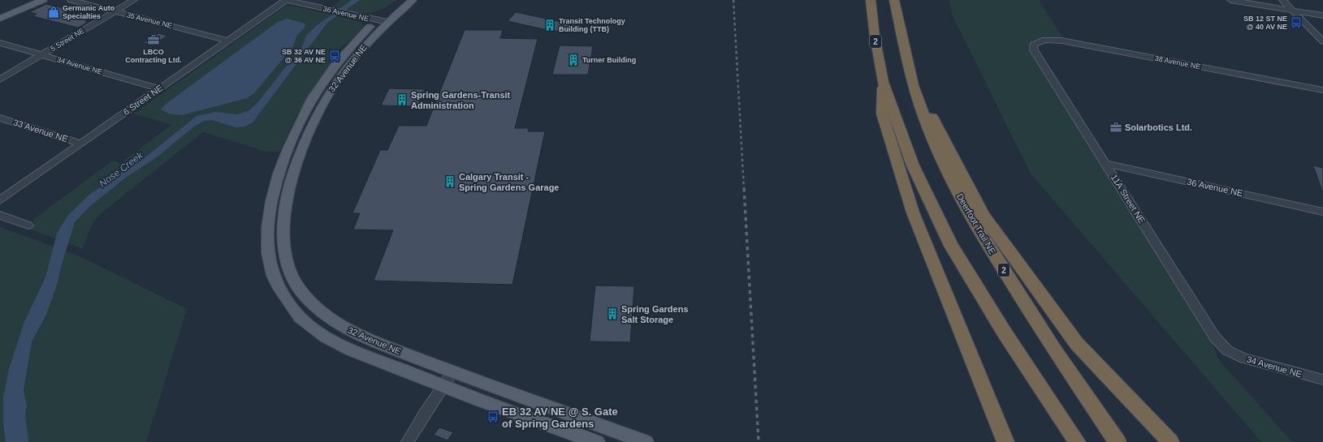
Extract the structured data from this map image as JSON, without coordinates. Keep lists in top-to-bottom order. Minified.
{"streets":{"highway":["2","Deerfoot Trail NE"],"main road":["32 Avenue NE"],"street":["36 Avenue NE","35 Avenue NE","5 Street NE","38 Avenue NE","34 Avenue NE","6 Street NE","33 Avenue NE","11A Street NE"]},"crossings":[["36 Avenue NE","32 Avenue NE"],["36 Avenue NE","6 Street NE"],["36 Avenue NE","11A Street NE"],["35 Avenue NE","5 Street NE"],["35 Avenue NE","6 Street NE"],["5 Street NE","34 Avenue NE"],["38 Avenue NE","11A Street NE"],["34 Avenue NE","6 Street NE"],["34 Avenue NE","11A Street NE"],["6 Street NE","33 Avenue NE"]],"water":["Nose Creek"],"places":{"shop":["Germanic Auto Specialties"],"bus stop":["SB 12 ST NE @ 40 AV NE","SB 32 AV NE @ 36 AV NE","EB 32 AV NE @ S. Gate of Spring Gardens"],"building":["Transit Technology Building (TTB)","Turner Building","Spring Gardens-Transit Administration","Calgary Transit - Spring Gardens Garage","Spring Gardens Salt Storage"],"office":["LBCO Contracting Ltd.","Solarbotics Ltd."]}}
